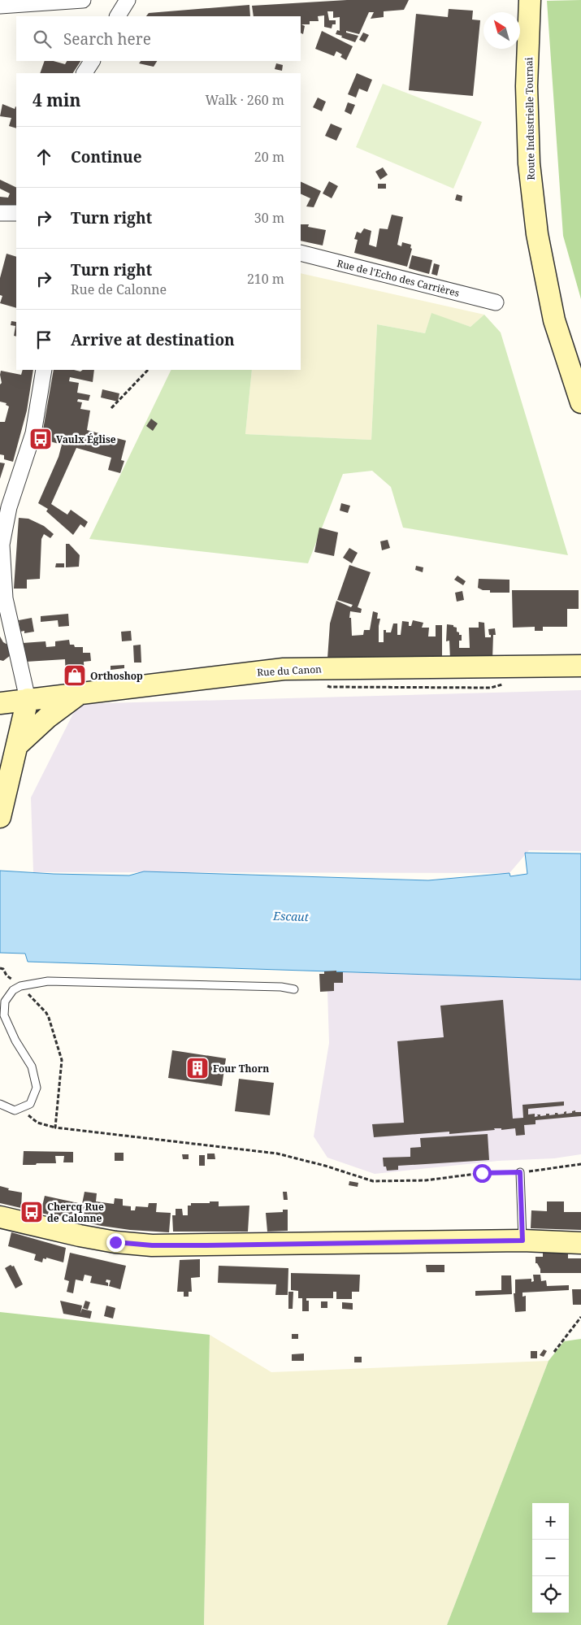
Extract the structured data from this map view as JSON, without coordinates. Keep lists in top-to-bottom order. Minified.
{"streets":{"main road":["Route Industrielle Tournai","Rue du Canon"],"street":["Rue de l'Echo des Carrières"]},"water":["Escaut"],"places":{"bus stop":["Vaulx Église","Chercq Rue de Calonne"],"shop":["Orthoshop"],"building":["Four Thorn"]},"north":"top left","page":{"search":"Search here","heading":["4 min","Walk · 260 m"],"list":[["Continue","20 m"],["Turn right","30 m"],["Turn right","Rue de Calonne","210 m"],"Arrive at destination"],"map_buttons":["+","−"]}}
